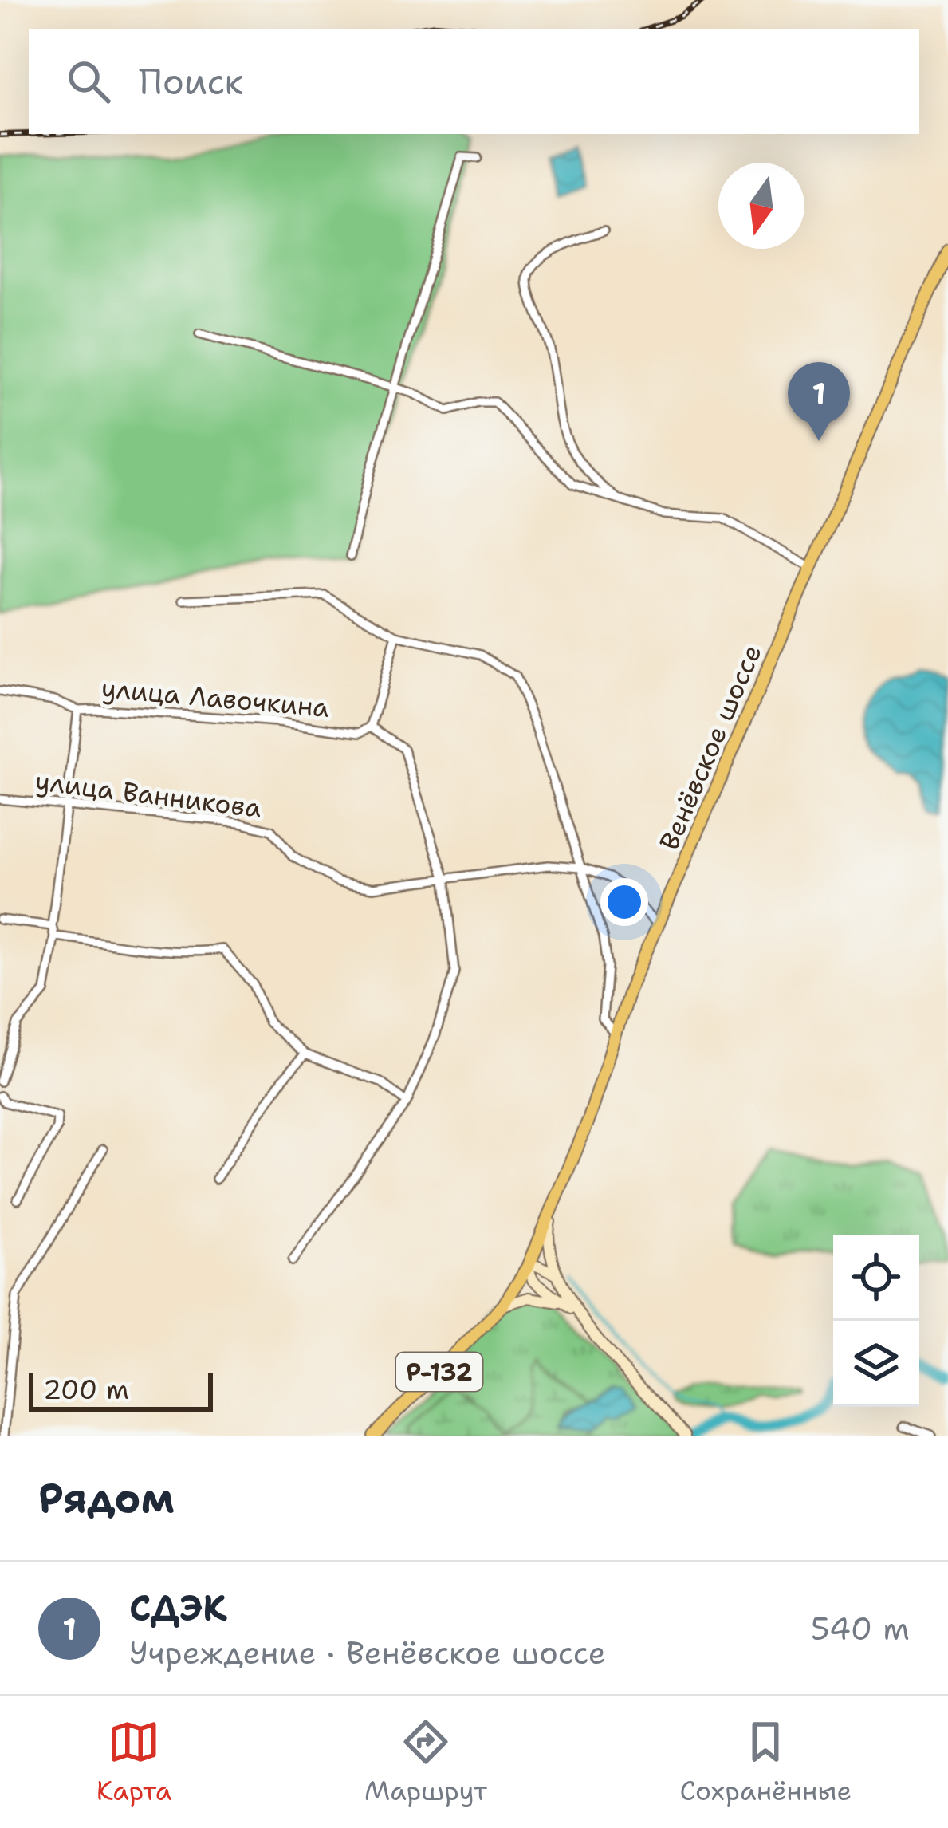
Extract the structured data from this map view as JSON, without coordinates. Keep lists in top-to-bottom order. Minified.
{"streets":{"main road":["Венёвское шоссе","Р-132"],"street":["улица Лавочкина","улица Ванникова"]},"scale_bar":"200 m","north":"bottom","page":{"search":"Поиск","pins":"1","scale":"200 m","heading":"Рядом","list":[{"mark":"1","name":"СДЭК","note":"Учреждение · Венёвское шоссе","value":"540 m"}],"nav":["Карта","Маршрут","Сохранённые"]}}
